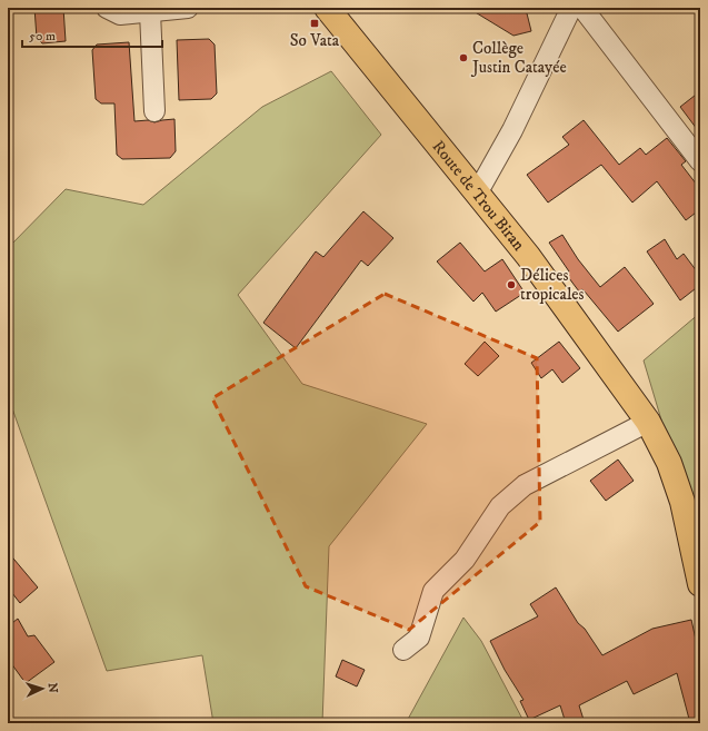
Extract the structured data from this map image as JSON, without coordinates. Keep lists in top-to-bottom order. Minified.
{"streets":{"main road":["Route de Trou Biran"]},"places":{"transit":["So Vata"],"other":["Collège Justin Catayée","Délices tropicales"]},"scale_bar":"50 m","north":"right"}
